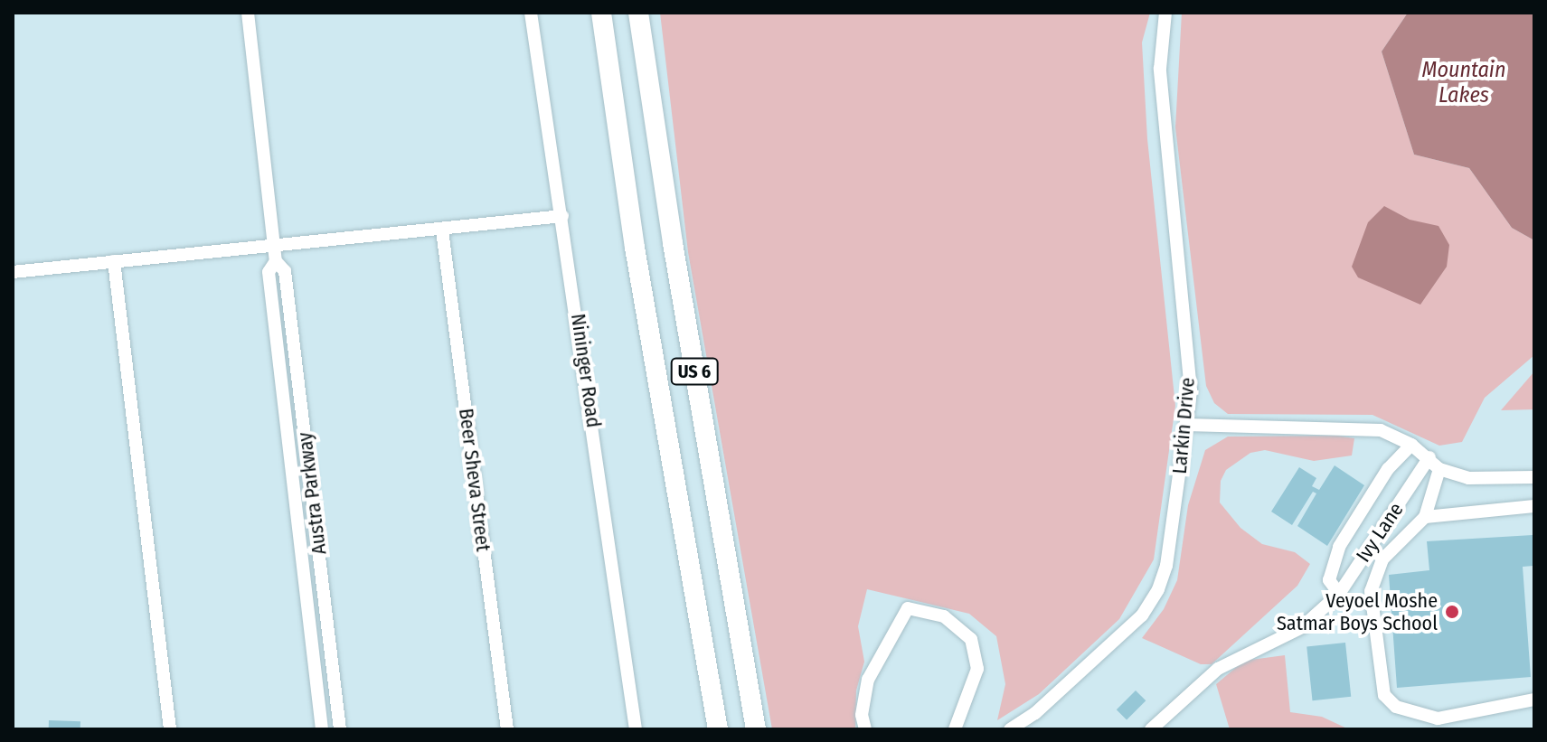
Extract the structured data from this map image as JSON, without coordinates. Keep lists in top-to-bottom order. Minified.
{"streets":{"highway":["US 6"],"street":["Nininger Road","Larkin Drive","Beer Sheva Street","Austra Parkway","Ivy Lane"]},"water":["Mountain Lakes"],"places":["Veyoel Moshe Satmar Boys School"]}
